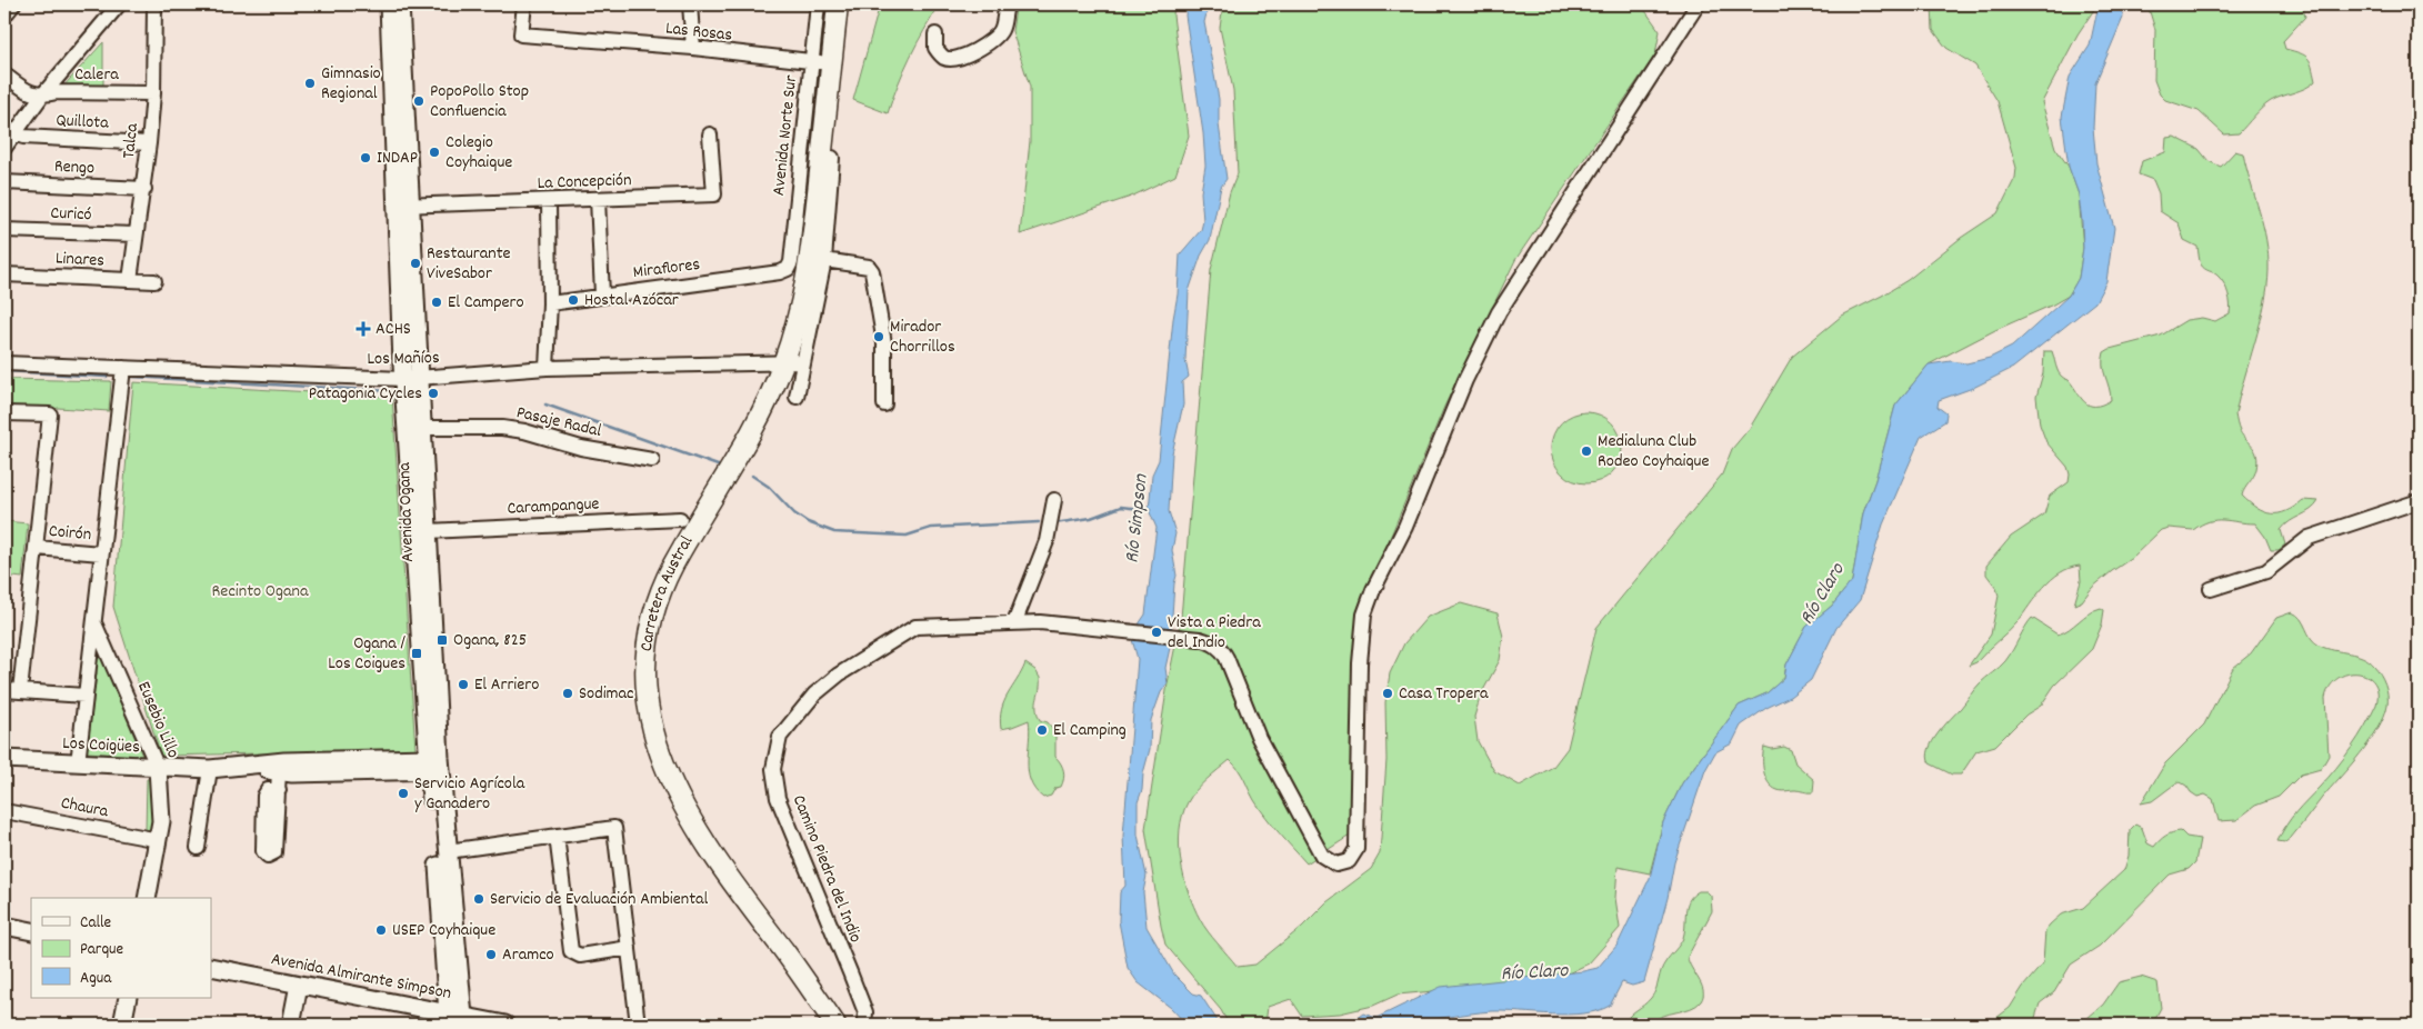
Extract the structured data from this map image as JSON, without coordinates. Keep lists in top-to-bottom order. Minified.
{"streets":{"highway":["Carretera Austral"],"main road":["Avenida Ogana","Eusebio Lillo","Los Coigües","Avenida Almirante Simpson"],"street":["Las Rosas","Calera","Quillota","Avenida Norte Sur","Talca","Rengo","La Concepción","Curicó","Linares","Miraflores","Los Mañíos","Pasaje Radal","Carampangue","Coirón","Chaura","Camino Piedra del Indio"]},"crossings":[["Las Rosas","Avenida Norte Sur"],["Las Rosas","Carretera Austral"],["Calera","Talca"],["Quillota","Talca"],["Avenida Norte Sur","Miraflores"],["Talca","Rengo"],["Talca","Curicó"],["Talca","Linares"],["La Concepción","Avenida Ogana"],["Los Mañíos","Avenida Ogana"],["Los Mañíos","Carretera Austral"],["Los Mañíos","Eusebio Lillo"],["Pasaje Radal","Avenida Ogana"],["Carampangue","Avenida Ogana"],["Avenida Ogana","Los Coigües"],["Avenida Ogana","Avenida Almirante Simpson"],["Coirón","Eusebio Lillo"],["Eusebio Lillo","Los Coigües"],["Eusebio Lillo","Chaura"]],"water":["Río Simpson","Río Claro"],"parks":["Recinto Ogana"],"places":{"other":["Gimnasio Regional","PopoPollo Stop Confluencia","Colegio Coyhaique","INDAP","Restaurante ViveSabor","Hostal Azócar","El Campero","Mirador Chorrillos","Patagonia Cycles","Medialuna Club Rodeo Coyhaique","Vista a Piedra del Indio","El Arriero","Sodimac","Casa Tropera","El Camping","Servicio Agrícola y Ganadero","Servicio de Evaluación Ambiental","USEP Coyhaique","Aramco"],"health":["ACHS"],"transit":["Ogana, 825","Ogana / Los Coigues"]},"legend":["Calle","Parque","Agua"]}
